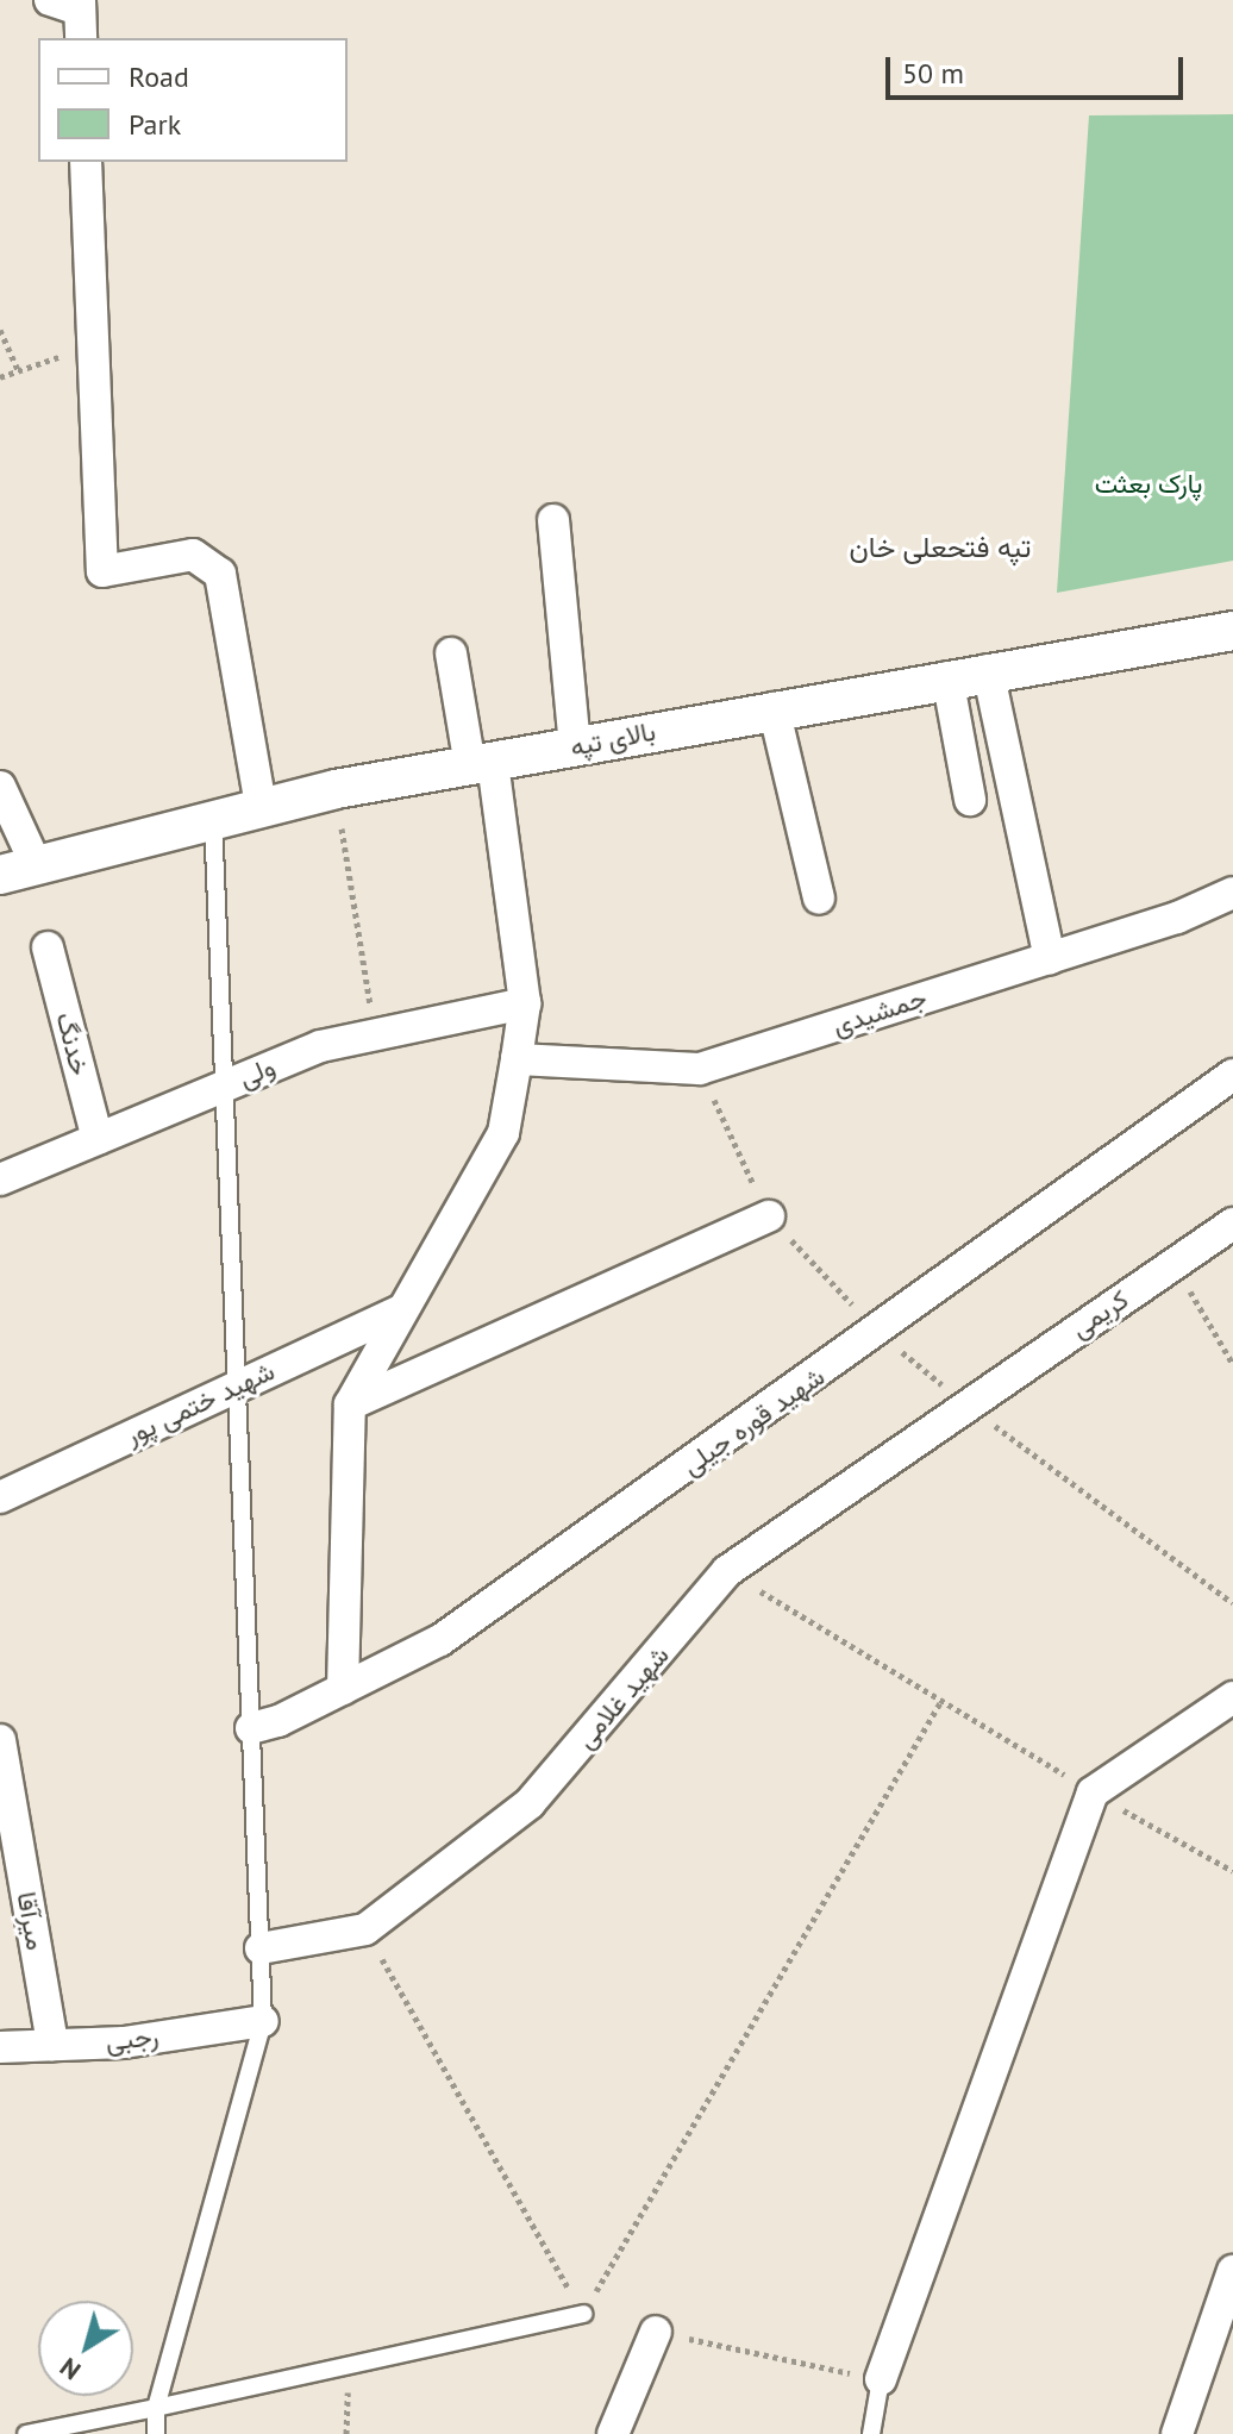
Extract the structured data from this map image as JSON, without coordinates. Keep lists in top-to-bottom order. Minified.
{"streets":{"street":["بالای تپه","جمشیدی","خدنگ","ولی","کریمی","شهید ختمی پور","شهید قوره جیلی","شهید غلامی","میرآقا","رجبی"]},"crossings":[["خدنگ","ولی"],["کریمی","شهید غلامی"],["میرآقا","رجبی"]],"districts":["تپه فتحعلی خان"],"parks":["پارک بعثت"],"legend":["Road","Park"],"scale_bar":"50 m","north":"bottom left"}
